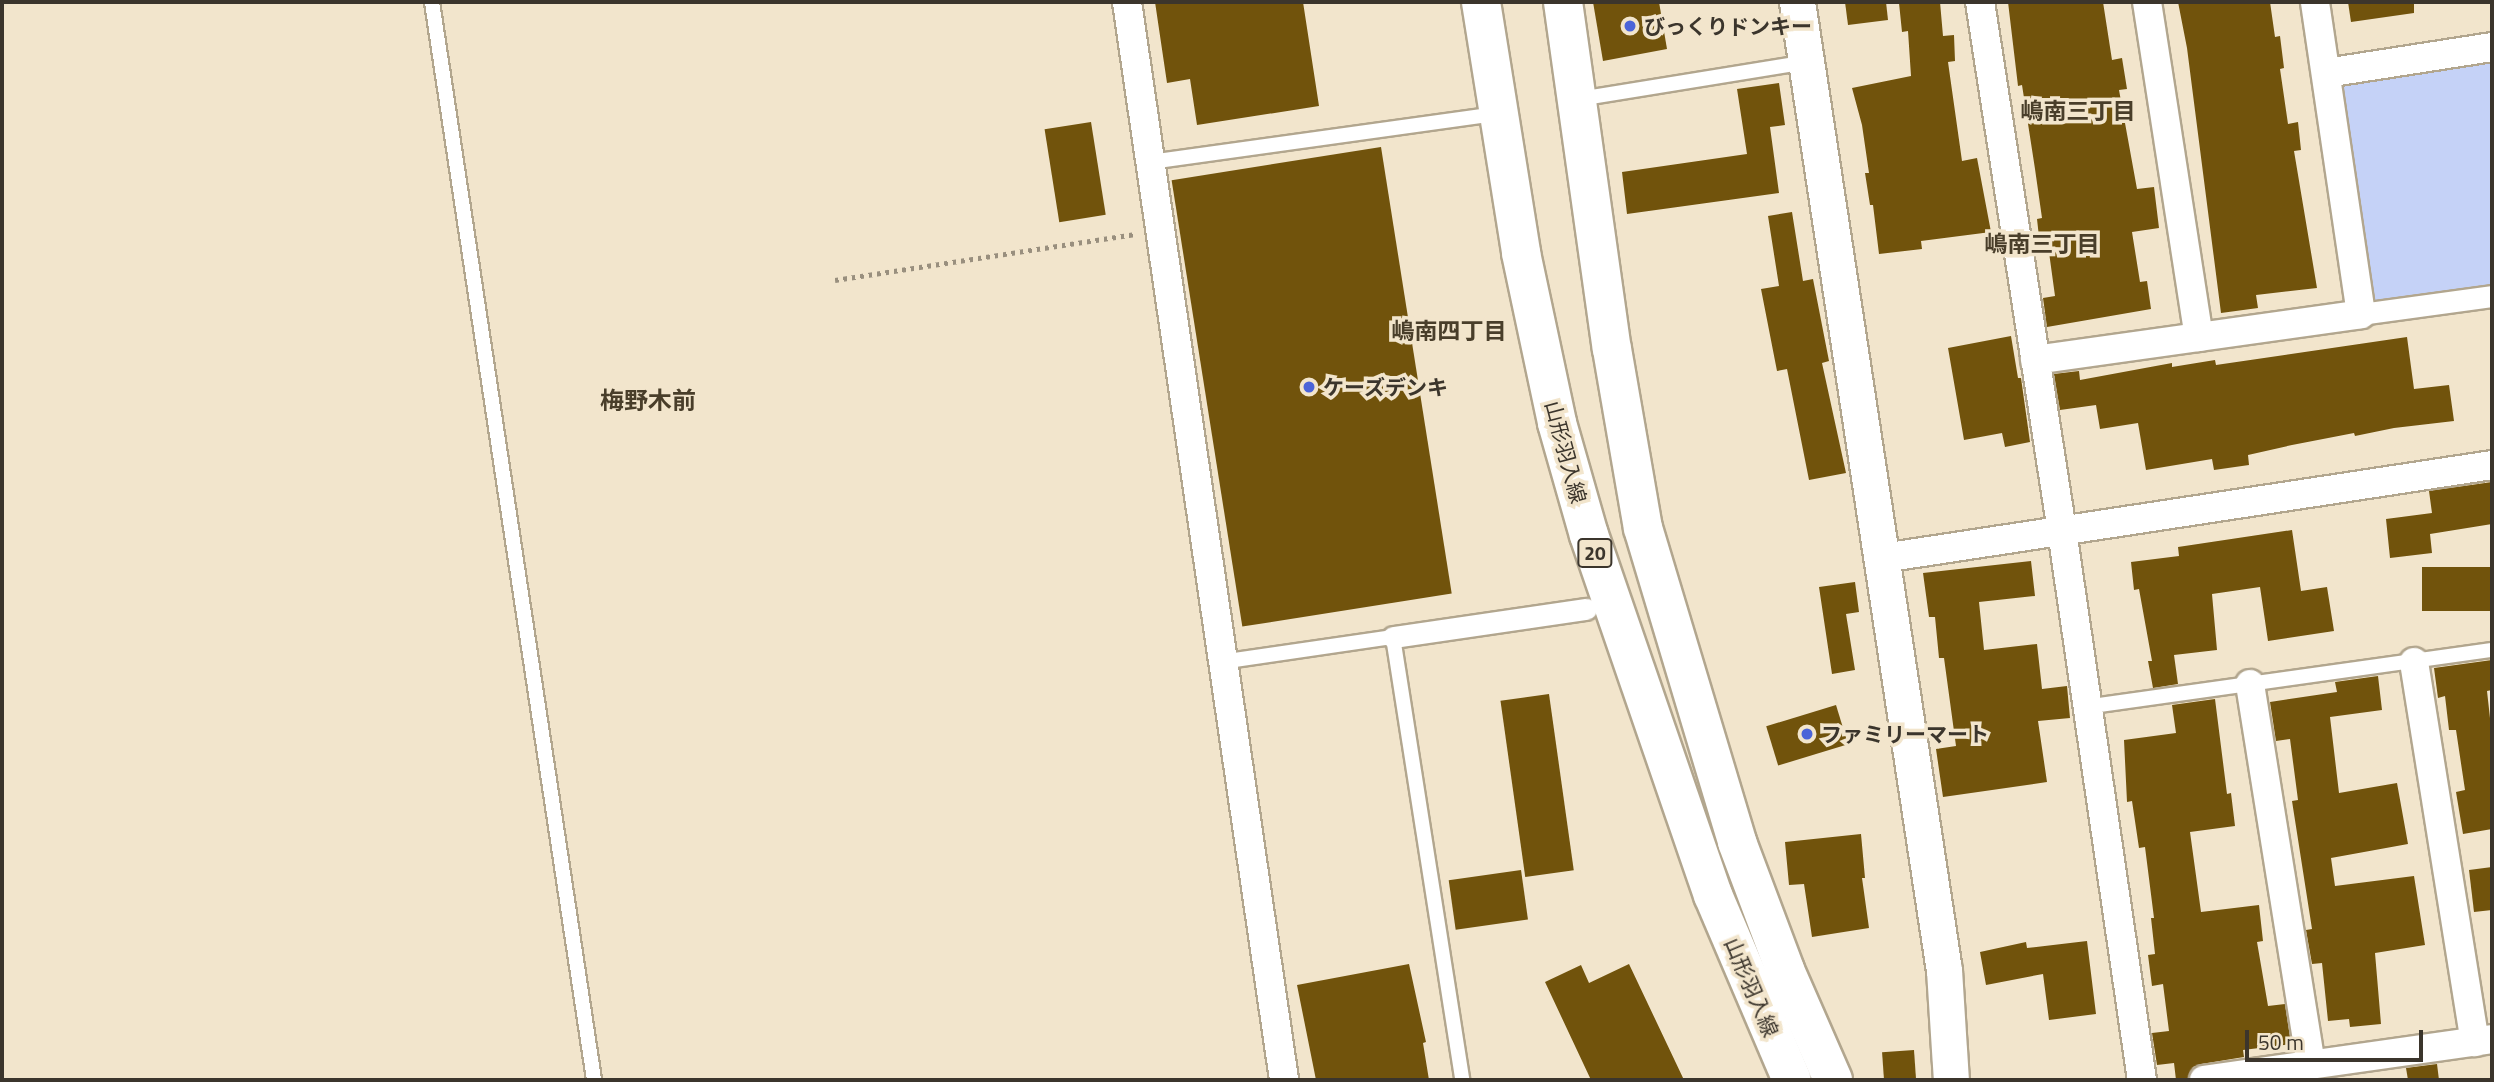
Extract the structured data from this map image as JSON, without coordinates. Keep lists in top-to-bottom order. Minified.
{"streets":{"main road":["山形羽入線","20"]},"districts":["嶋南三丁目","嶋南三丁目","嶋南四丁目","梅野木前"],"places":["びっくりドンキー","ケーズデンキ","ファミリーマート"],"scale_bar":"50 m"}
